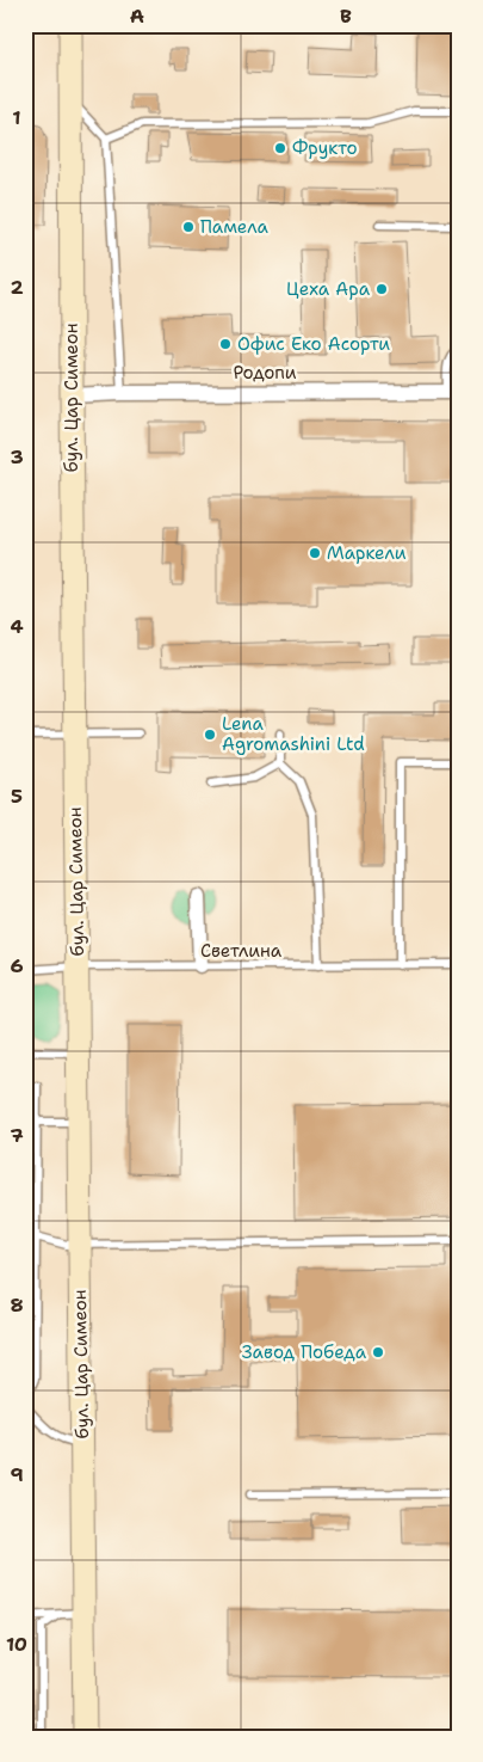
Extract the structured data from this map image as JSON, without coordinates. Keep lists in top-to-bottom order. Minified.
{"streets":{"main road":["бул. Цар Симеон"],"street":["Родопи"],"lane":["Светлина"]},"crossings":[["Родопи","бул. Цар Симеон"],["бул. Цар Симеон","Светлина"]],"places":["Фрукто","Памела","Цеха Ара","Офис Еко Асорти","Маркели","Lena Agromashini Ltd","Завод Победа"],"grid":{"columns":["A","B"],"rows":["1","2","3","4","5","6","7","8","9","10"]}}
